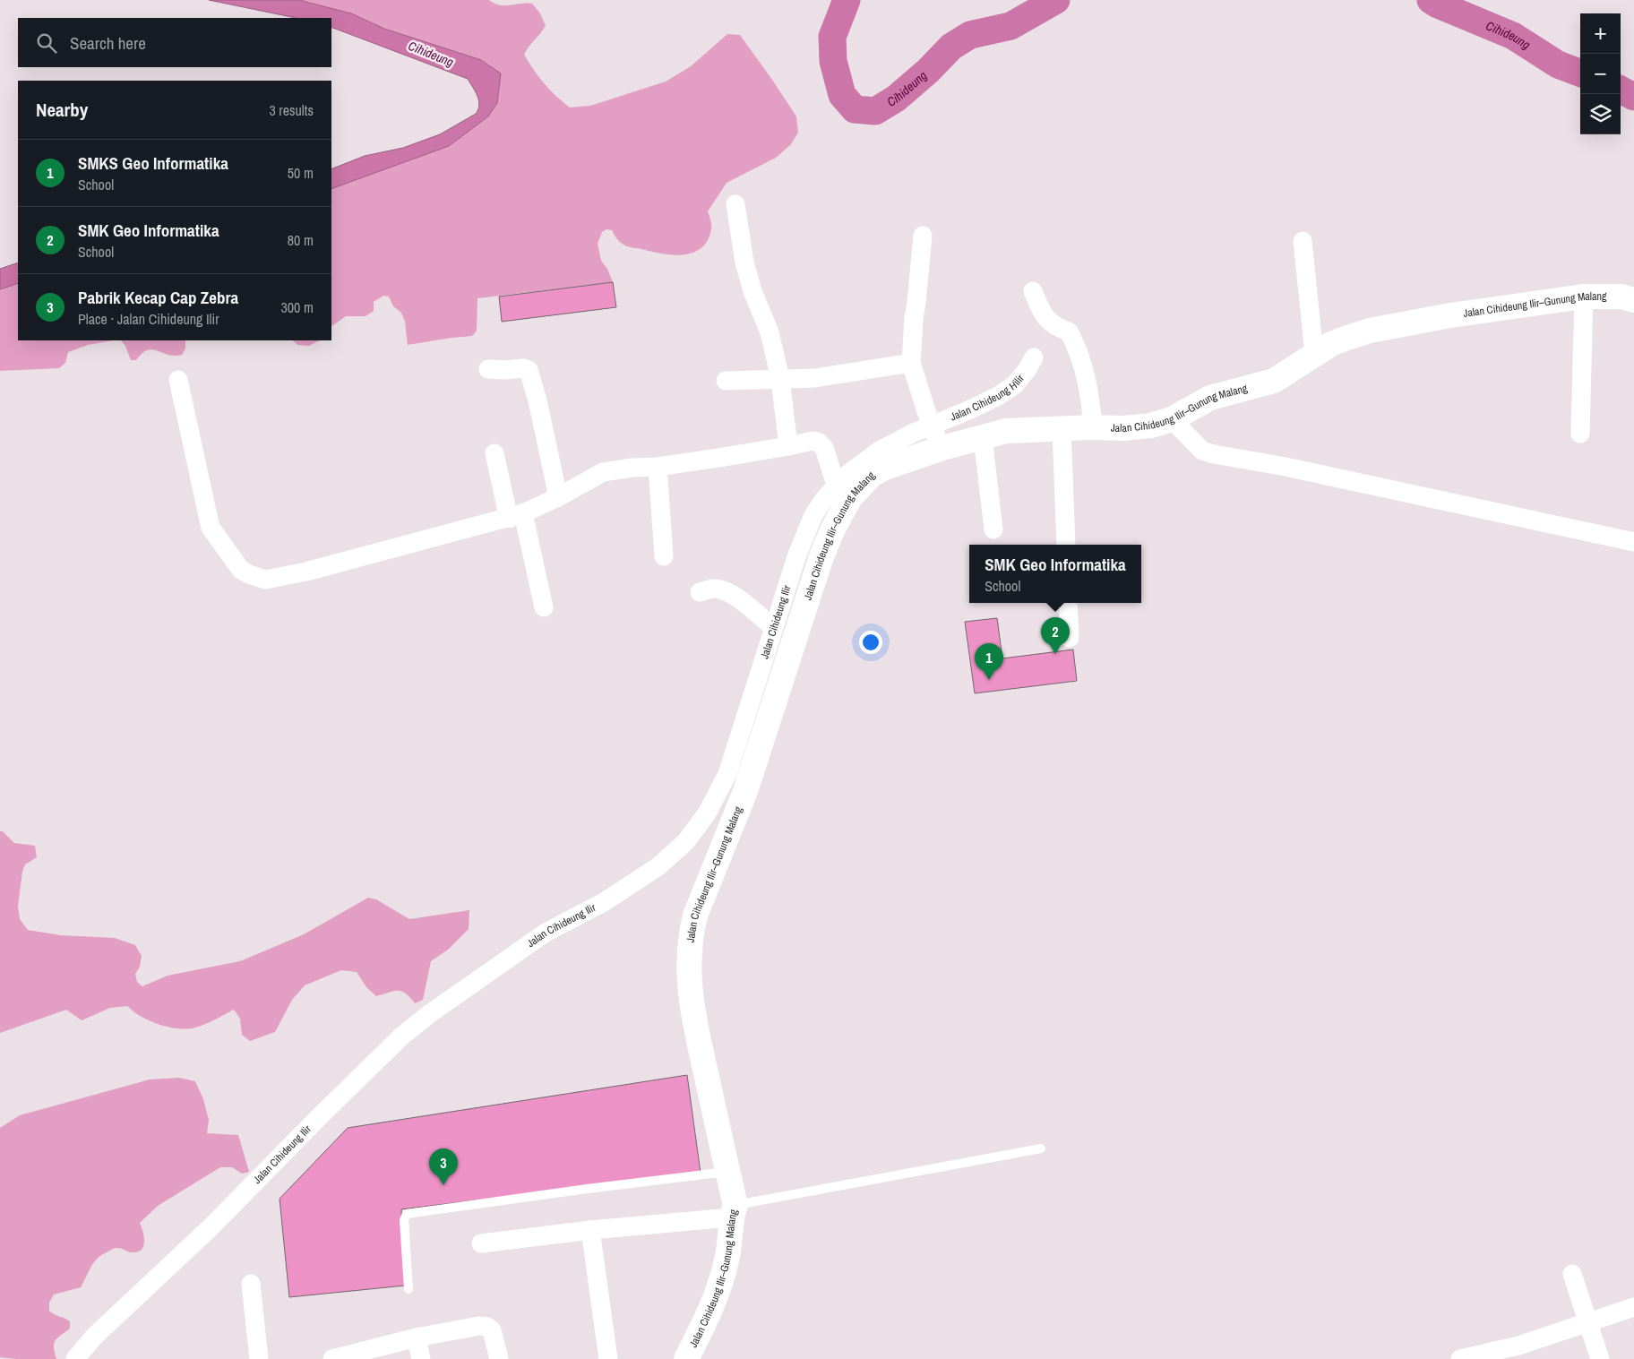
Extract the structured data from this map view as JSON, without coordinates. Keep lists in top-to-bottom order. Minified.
{"streets":{"main road":["Jalan Cihideung Ilir–Gunung Malang"],"street":["Jalan Cihideung Hilir","Jalan Cihideung Ilir"]},"crossings":[["Jalan Cihideung Ilir–Gunung Malang","Jalan Cihideung Hilir"],["Jalan Cihideung Ilir–Gunung Malang","Jalan Cihideung Ilir"],["Jalan Cihideung Hilir","Jalan Cihideung Ilir"]],"water":["Cihideung"],"page":{"map_buttons":["+","−"],"search":"Search here","heading":["Nearby","3 results"],"list":[{"mark":"1","name":"SMKS Geo Informatika","note":"School","value":"50 m"},{"mark":"2","name":"SMK Geo Informatika","note":"School","value":"80 m"},{"mark":"3","name":"Pabrik Kecap Cap Zebra","note":"Place · Jalan Cihideung Ilir","value":"300 m"}],"popup":["SMK Geo Informatika","School"],"pins":["2","1","3"]}}
